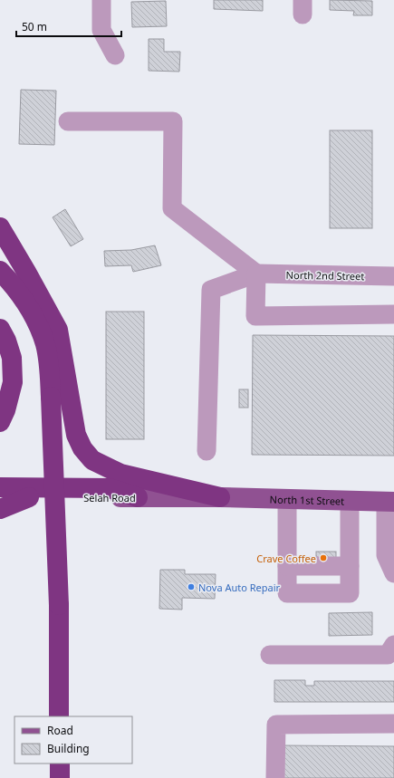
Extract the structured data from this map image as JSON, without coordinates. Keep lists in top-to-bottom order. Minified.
{"streets":{"main road":["Selah Road","North 1st Street"],"street":["North 2nd Street"]},"crossings":[["Selah Road","North 1st Street"]],"places":["Crave Coffee","Nova Auto Repair"],"legend":["Road","Building"],"scale_bar":"50 m"}
